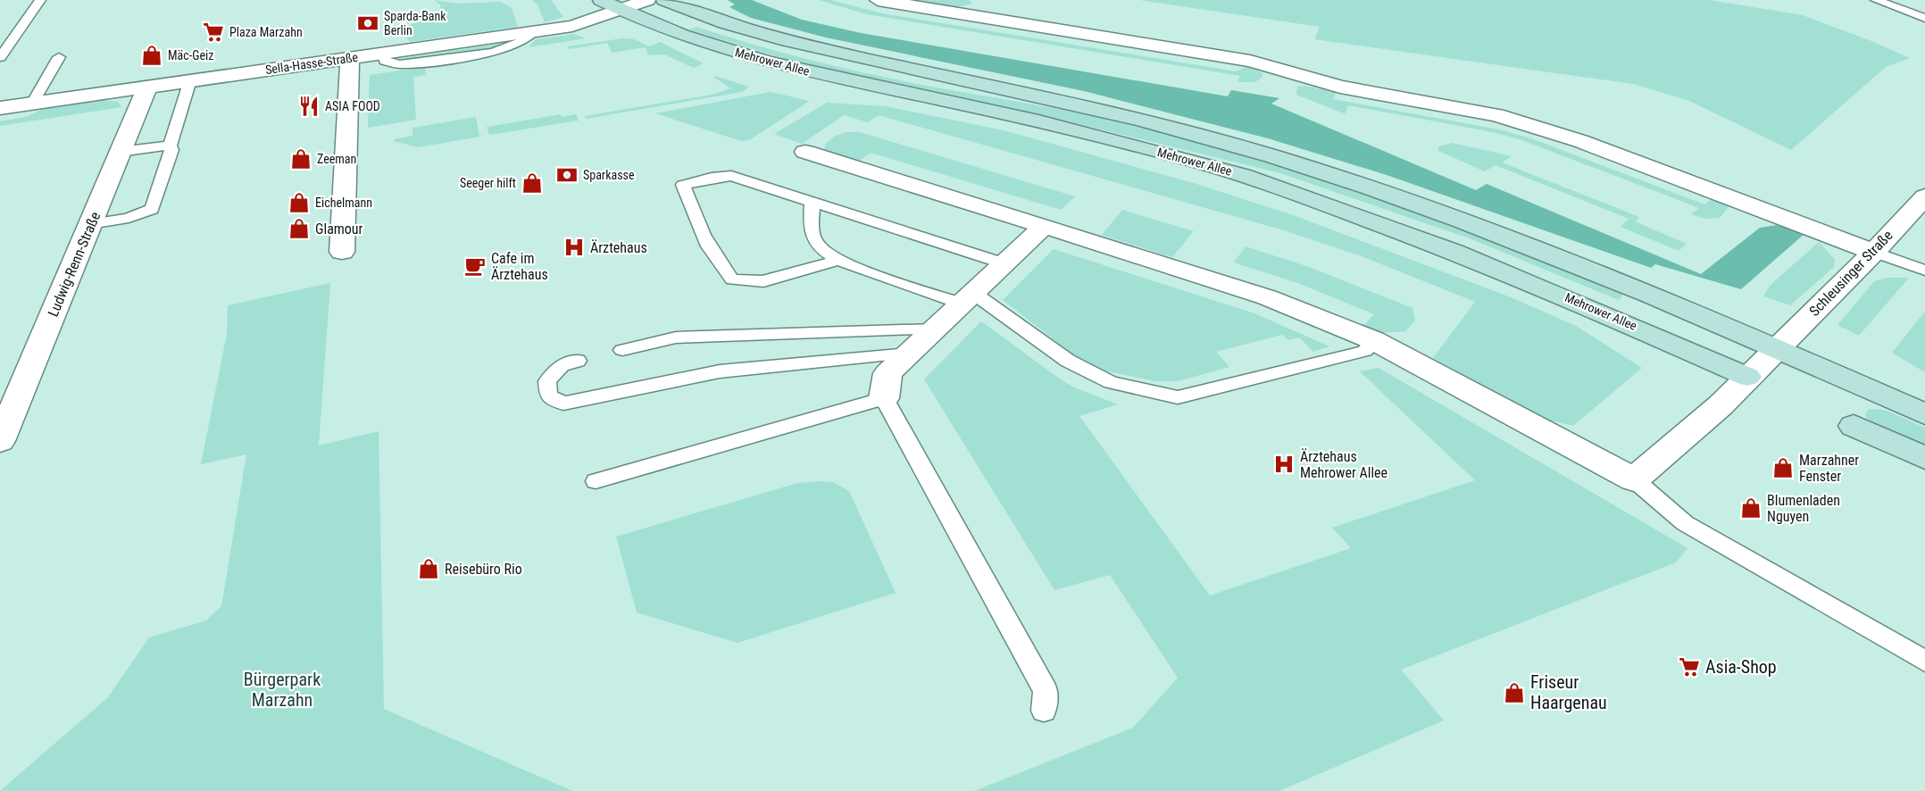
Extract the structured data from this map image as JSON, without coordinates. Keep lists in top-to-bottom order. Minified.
{"streets":{"main road":["Mehrower Allee"],"street":["Sella-Hasse-Straße","Ludwig-Renn-Straße","Schleusinger Straße"]},"crossings":[["Mehrower Allee","Sella-Hasse-Straße"],["Mehrower Allee","Schleusinger Straße"],["Sella-Hasse-Straße","Ludwig-Renn-Straße"]],"parks":["Bürgerpark Marzahn"],"places":{"bank":["Sparda-Bank Berlin","Sparkasse"],"supermarket":["Plaza Marzahn","Asia-Shop"],"shop":["Mäc-Geiz","Zeeman","Seeger hilft","Eichelmann","Glamour","Marzahner Fenster","Blumenladen Nguyen","Reisebüro Rio","Friseur Haargenau"],"restaurant":["ASIA FOOD"],"hospital":["Ärztehaus","Ärztehaus Mehrower Allee"],"cafe":["Cafe im Ärztehaus"]}}
